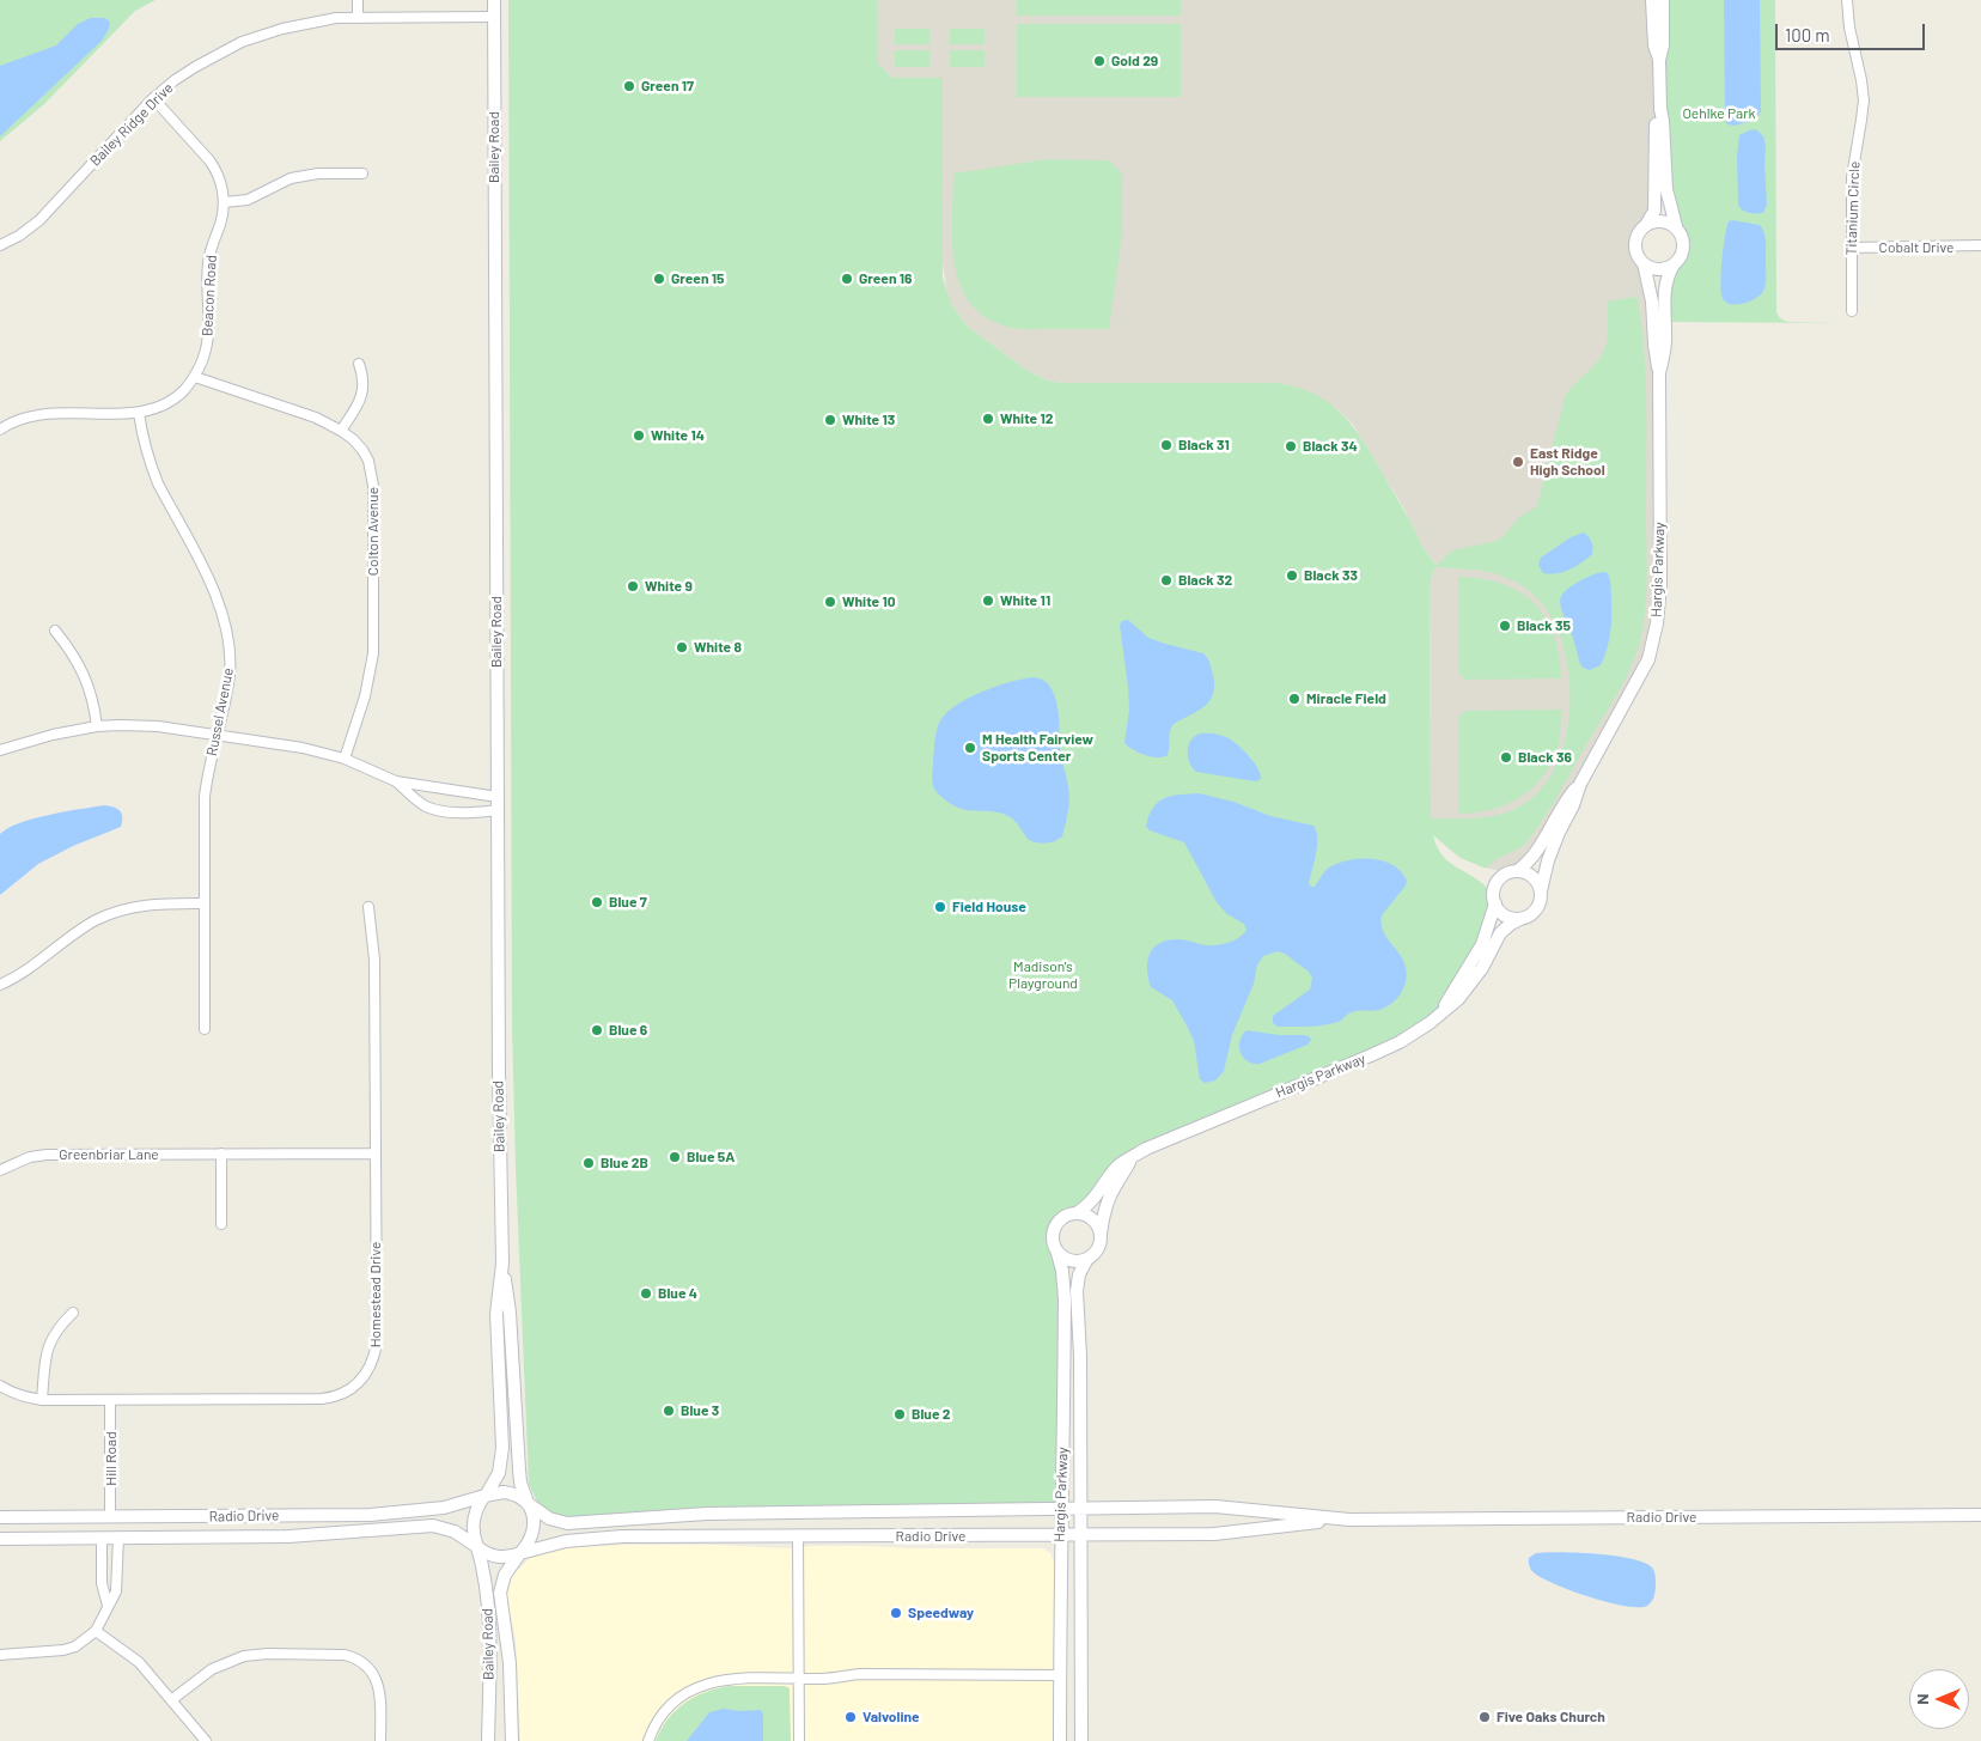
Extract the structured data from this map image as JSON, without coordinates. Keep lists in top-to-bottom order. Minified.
{"streets":{"main road":["Bailey Road","Hargis Parkway","Radio Drive"],"street":["Bailey Ridge Drive","Titanium Circle","Cobalt Drive","Beacon Road","Colton Avenue","Russel Avenue","Greenbriar Lane","Homestead Drive","Hill Road"]},"crossings":[["Bailey Ridge Drive","Bailey Road"],["Bailey Ridge Drive","Beacon Road"],["Bailey Road","Radio Drive"],["Titanium Circle","Cobalt Drive"],["Beacon Road","Colton Avenue"],["Beacon Road","Russel Avenue"],["Hargis Parkway","Radio Drive"],["Greenbriar Lane","Homestead Drive"],["Homestead Drive","Hill Road"],["Hill Road","Radio Drive"]],"parks":["Oehlke Park","Madison's Playground"],"places":["Gold 29","Green 17","Green 15","Green 16","White 12","White 13","White 14","Black 31","Black 34","East Ridge High School","Black 33","Black 32","White 9","White 11","White 10","Black 35","White 8","Miracle Field","M Health Fairview Sports Center","Black 36","Blue 7","Field House","Blue 6","Blue 5A","Blue 2B","Blue 4","Blue 3","Blue 2","Speedway","Valvoline","Five Oaks Church"],"scale_bar":"100 m","north":"left"}
